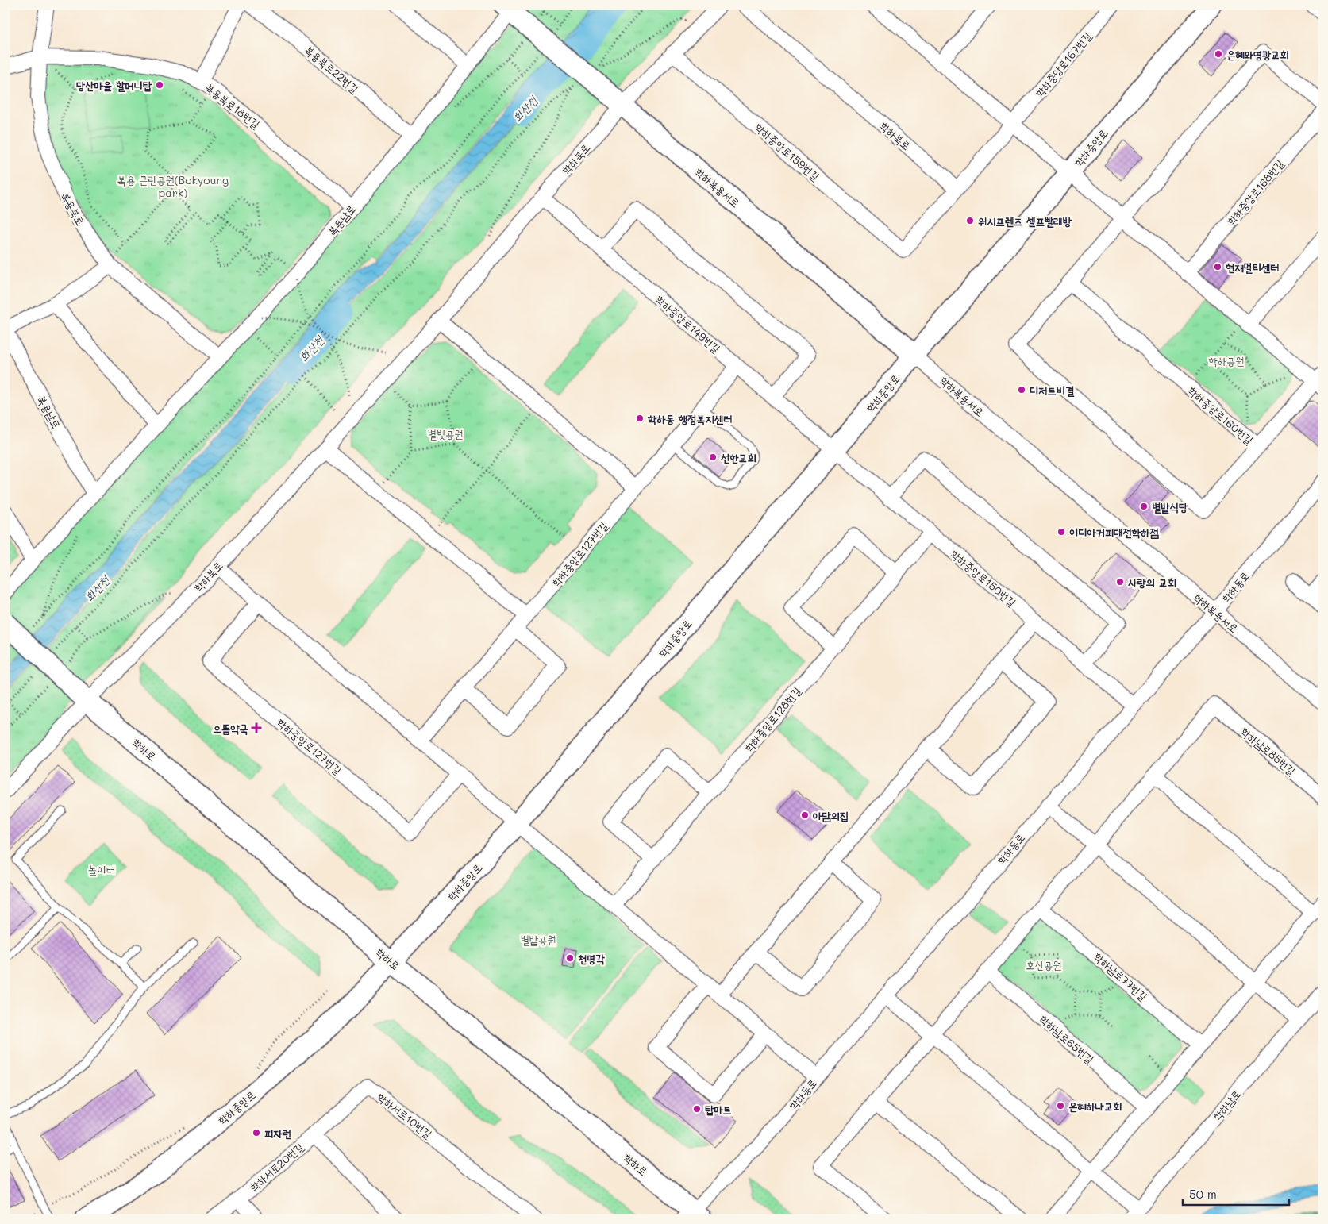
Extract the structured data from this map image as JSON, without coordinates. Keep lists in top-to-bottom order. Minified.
{"streets":{"street":["학하중앙로167번길","복용북로22번길","복용북로18번길","학하북로","학하중앙로","학하중앙로159번길","학하복용서로","학하중앙로168번길","복용북로","복용남로","학하중앙로149번길","학하중앙로160번길","학하중앙로127번길","학하중앙로150번길","학하동로","학하중앙로128번길","학하로","학하남로85번길","학하남로77번길","학하남로65번길","학하남로","학하서로10번길","학하서로20번길"]},"crossings":[["학하중앙로167번길","학하북로"],["학하중앙로167번길","학하중앙로159번길"],["복용북로22번길","복용남로"],["복용북로18번길","복용북로"],["복용북로18번길","복용남로"],["학하북로","학하중앙로159번길"],["학하북로","학하복용서로"],["학하북로","학하중앙로149번길"],["학하북로","학하로"],["학하중앙로","학하복용서로"],["학하중앙로","학하중앙로149번길"],["학하중앙로","학하중앙로150번길"],["학하중앙로","학하로"],["학하복용서로","복용남로"],["학하복용서로","학하동로"],["복용북로","복용남로"],["학하중앙로149번길","학하중앙로127번길"],["학하중앙로149번길","학하중앙로150번길"],["학하중앙로150번길","학하동로"],["학하중앙로150번길","학하중앙로128번길"],["학하동로","학하로"],["학하서로10번길","학하서로20번길"]],"water":["화산천"],"parks":["복용 근린공원(Bokyoung park)","학하공원","별빛공원","놀이터","별밭공원","호산공원"],"places":{"other":["은혜와영광교회","당산마을 할머니탑","워시프렌즈 셀프빨래방","현재멀티센터","디저트비결","학하동 행정복지센터","선한교회","별밭식당","이디아커피대전학하점","사랑의 교회","아담의집","천명각","은혜하나교회","탑마트","피자런"],"health":["으뜸약국"]},"scale_bar":"50 m"}
